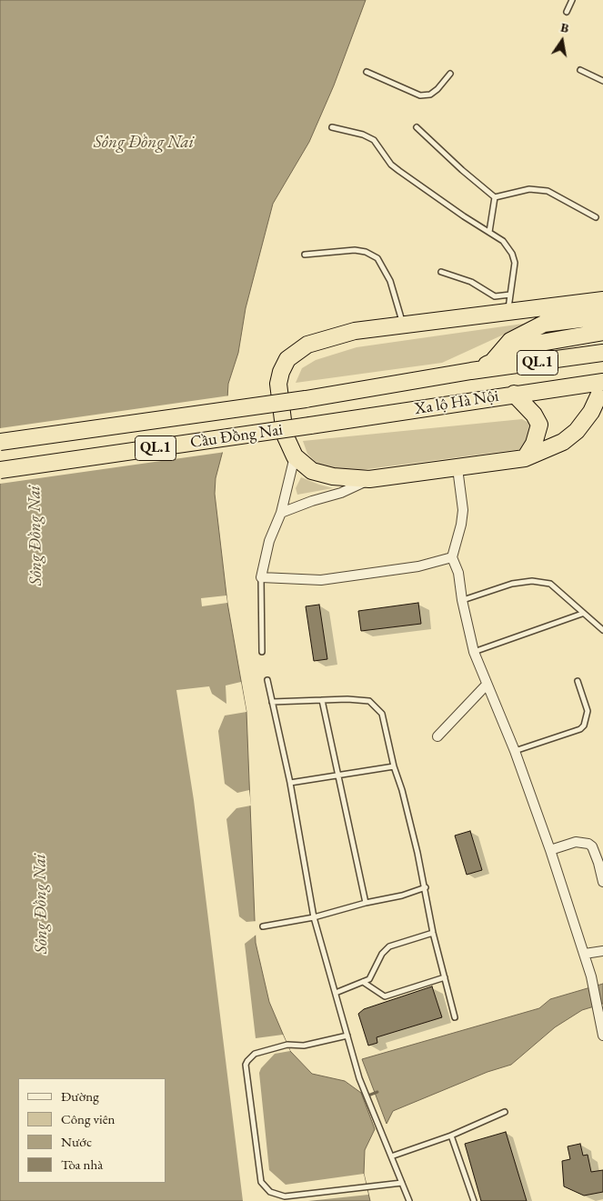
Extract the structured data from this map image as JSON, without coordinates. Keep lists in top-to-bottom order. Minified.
{"streets":{"highway":["QL.1","Xa lộ Hà Nội","Cầu Đồng Nai"]},"crossings":[["Xa lộ Hà Nội","Cầu Đồng Nai"]],"water":["Sông Đồng Nai"],"legend":["Đường","Công viên","Nước","Tòa nhà"],"north":"top"}
